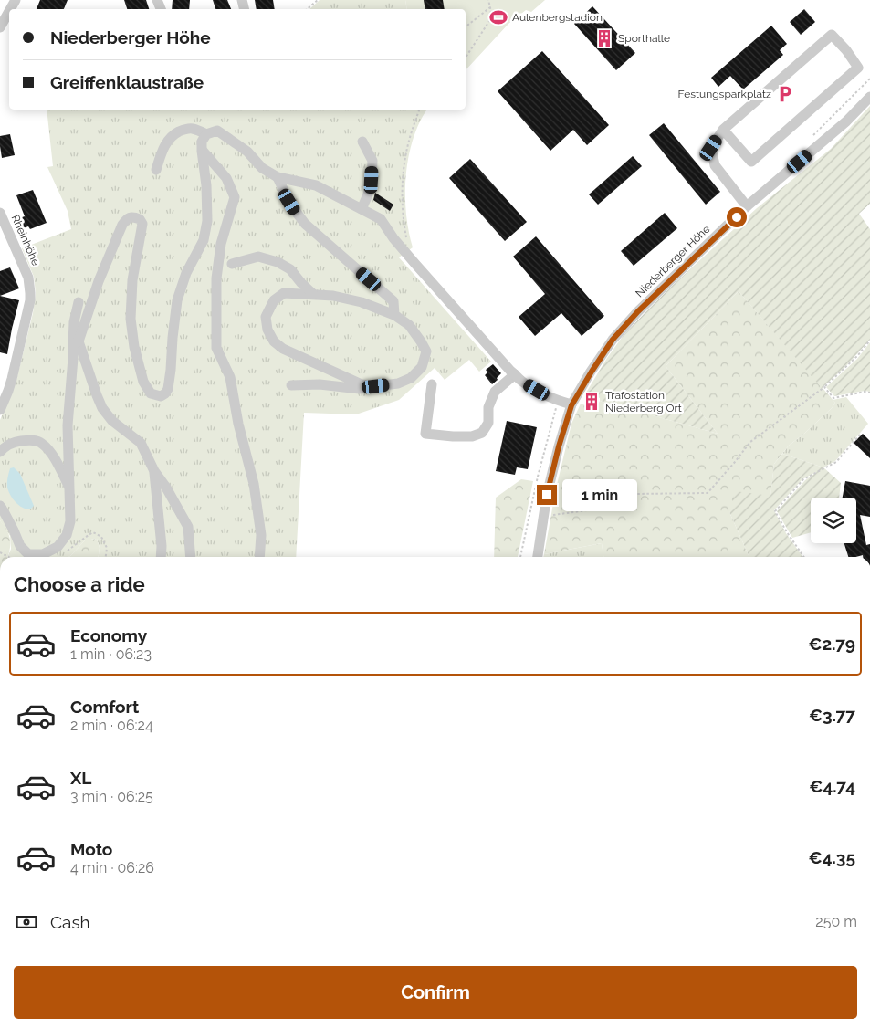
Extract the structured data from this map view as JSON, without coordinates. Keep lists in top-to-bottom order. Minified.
{"streets":{"street":["Rheinhöhe","Niederberger Höhe"]},"places":{"sports":["Aulenbergstadion"],"building":["Sporthalle","Trafostation Niederberg Ort"],"parking":["Festungsparkplatz"]},"page":{"banner":["Niederberger Höhe","Greiffenklaustraße"],"bubble":"1 min","heading":"Choose a ride","list":[{"name":"Economy","note":"1 min · 06:23","value":"€2.79"},{"name":"Comfort","note":"2 min · 06:24","value":"€3.77"},{"name":"XL","note":"3 min · 06:25","value":"€4.74"},{"name":"Moto","note":"4 min · 06:26","value":"€4.35"}],"pay":["Cash","250 m"],"buttons":"Confirm"}}
